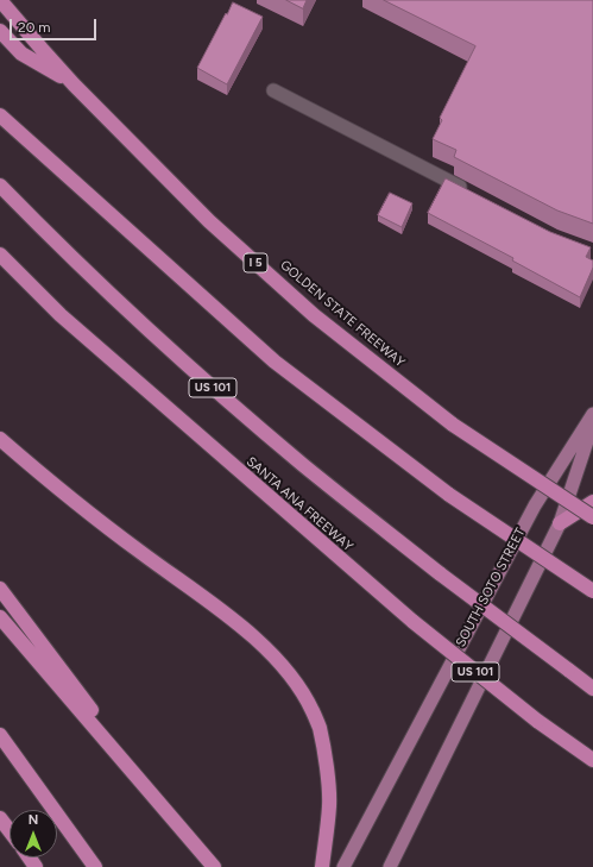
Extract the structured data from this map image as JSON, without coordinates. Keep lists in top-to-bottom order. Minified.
{"streets":{"highway":["I 5","GOLDEN STATE FREEWAY","US 101","SANTA ANA FREEWAY"],"main road":["SOUTH SOTO STREET"]},"scale_bar":"20 m","north":"top"}
